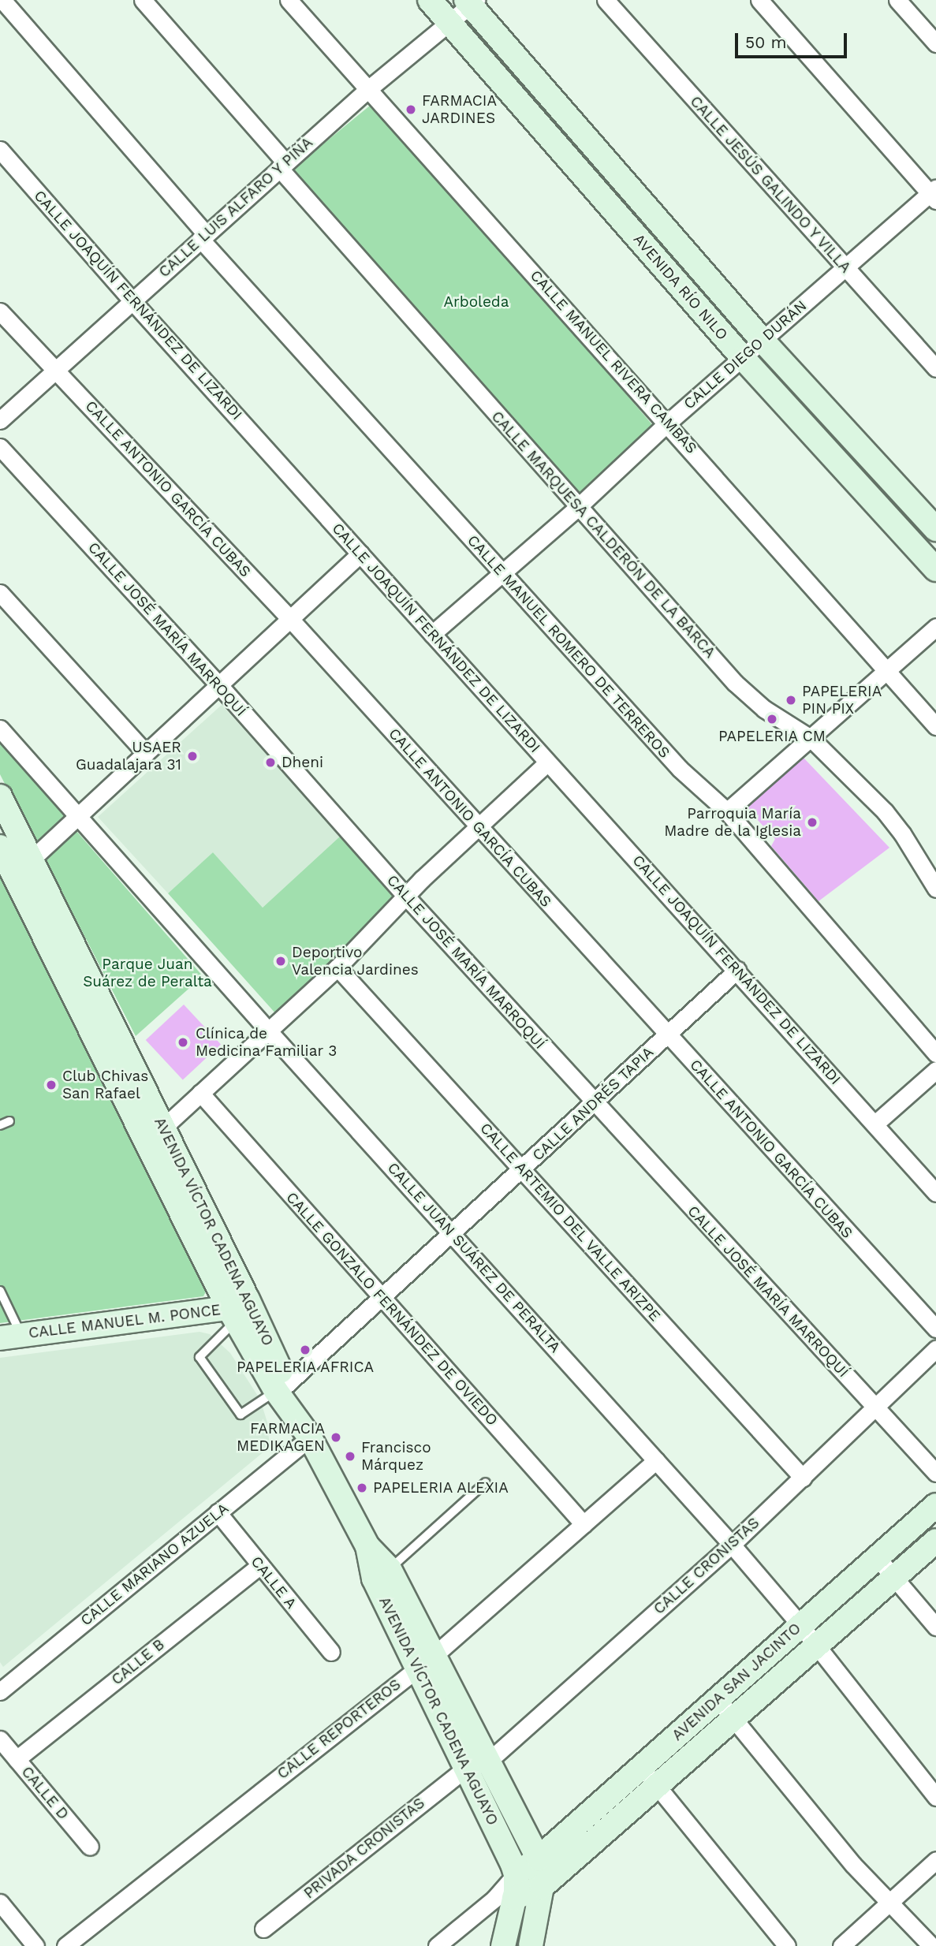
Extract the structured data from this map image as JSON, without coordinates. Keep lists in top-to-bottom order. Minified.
{"streets":{"street":["CALLE JESÚS GALINDO Y VILLA","CALLE LUIS ALFARO Y PIÑA","AVENIDA RÍO NILO","CALLE JOAQUÍN FERNÁNDEZ DE LIZARDI","CALLE DIEGO DURÁN","CALLE MANUEL RIVERA CAMBAS","CALLE ANTONIO GARCÍA CUBAS","CALLE MARQUESA CALDERÓN DE LA BARCA","CALLE JOSÉ MARÍA MARROQUÍ","CALLE MANUEL ROMERO DE TERREROS","CALLE ANDRÉS TAPIA","CALLE ARTEMIO DEL VALLE ARIZPE","AVENIDA VÍCTOR CADENA AGUAYO","CALLE JUAN SUÁREZ DE PERALTA","CALLE GONZALO FERNÁNDEZ DE OVIEDO","CALLE MANUEL M. PONCE","CALLE MARIANO AZUELA","CALLE CRONISTAS","CALLE A","CALLE B","AVENIDA SAN JACINTO","CALLE REPORTEROS","CALLE D","PRIVADA CRONISTAS"]},"crossings":[["CALLE JESÚS GALINDO Y VILLA","CALLE DIEGO DURÁN"],["CALLE LUIS ALFARO Y PIÑA","AVENIDA RÍO NILO"],["CALLE LUIS ALFARO Y PIÑA","CALLE JOAQUÍN FERNÁNDEZ DE LIZARDI"],["CALLE LUIS ALFARO Y PIÑA","CALLE MANUEL RIVERA CAMBAS"],["CALLE LUIS ALFARO Y PIÑA","CALLE ANTONIO GARCÍA CUBAS"],["CALLE LUIS ALFARO Y PIÑA","CALLE MARQUESA CALDERÓN DE LA BARCA"],["CALLE LUIS ALFARO Y PIÑA","CALLE MANUEL ROMERO DE TERREROS"],["AVENIDA RÍO NILO","CALLE DIEGO DURÁN"],["CALLE JOAQUÍN FERNÁNDEZ DE LIZARDI","CALLE DIEGO DURÁN"],["CALLE JOAQUÍN FERNÁNDEZ DE LIZARDI","CALLE ANDRÉS TAPIA"],["CALLE DIEGO DURÁN","CALLE MANUEL RIVERA CAMBAS"],["CALLE DIEGO DURÁN","CALLE MARQUESA CALDERÓN DE LA BARCA"],["CALLE DIEGO DURÁN","CALLE MANUEL ROMERO DE TERREROS"],["CALLE ANTONIO GARCÍA CUBAS","CALLE ANDRÉS TAPIA"],["CALLE JOSÉ MARÍA MARROQUÍ","CALLE ANDRÉS TAPIA"],["CALLE JOSÉ MARÍA MARROQUÍ","CALLE CRONISTAS"],["CALLE ANDRÉS TAPIA","CALLE ARTEMIO DEL VALLE ARIZPE"],["CALLE ANDRÉS TAPIA","AVENIDA VÍCTOR CADENA AGUAYO"],["CALLE ANDRÉS TAPIA","CALLE JUAN SUÁREZ DE PERALTA"],["CALLE ANDRÉS TAPIA","CALLE GONZALO FERNÁNDEZ DE OVIEDO"],["CALLE ARTEMIO DEL VALLE ARIZPE","CALLE CRONISTAS"],["AVENIDA VÍCTOR CADENA AGUAYO","CALLE MANUEL M. PONCE"],["AVENIDA VÍCTOR CADENA AGUAYO","CALLE MARIANO AZUELA"],["AVENIDA VÍCTOR CADENA AGUAYO","CALLE CRONISTAS"],["AVENIDA VÍCTOR CADENA AGUAYO","AVENIDA SAN JACINTO"],["AVENIDA VÍCTOR CADENA AGUAYO","CALLE REPORTEROS"],["AVENIDA VÍCTOR CADENA AGUAYO","PRIVADA CRONISTAS"],["CALLE JUAN SUÁREZ DE PERALTA","CALLE CRONISTAS"],["CALLE JUAN SUÁREZ DE PERALTA","AVENIDA SAN JACINTO"],["CALLE JUAN SUÁREZ DE PERALTA","CALLE REPORTEROS"],["CALLE GONZALO FERNÁNDEZ DE OVIEDO","CALLE REPORTEROS"],["CALLE MARIANO AZUELA","CALLE A"],["CALLE CRONISTAS","PRIVADA CRONISTAS"],["CALLE A","CALLE B"],["CALLE B","CALLE D"]],"parks":["Arboleda","Parque Juan Suárez de Peralta"],"places":["FARMACIA JARDINES","PAPELERIA PIN PIX","PAPELERIA CM","USAER Guadalajara 31","Dheni","Parroquia María Madre de la Iglesia","Deportivo Valencia Jardines","Clínica de Medicina Familiar 3","Club Chivas San Rafael","PAPELERIA AFRICA","FARMACIA MEDIKAGEN","Francisco Márquez","PAPELERIA ALEXIA"],"scale_bar":"50 m"}
